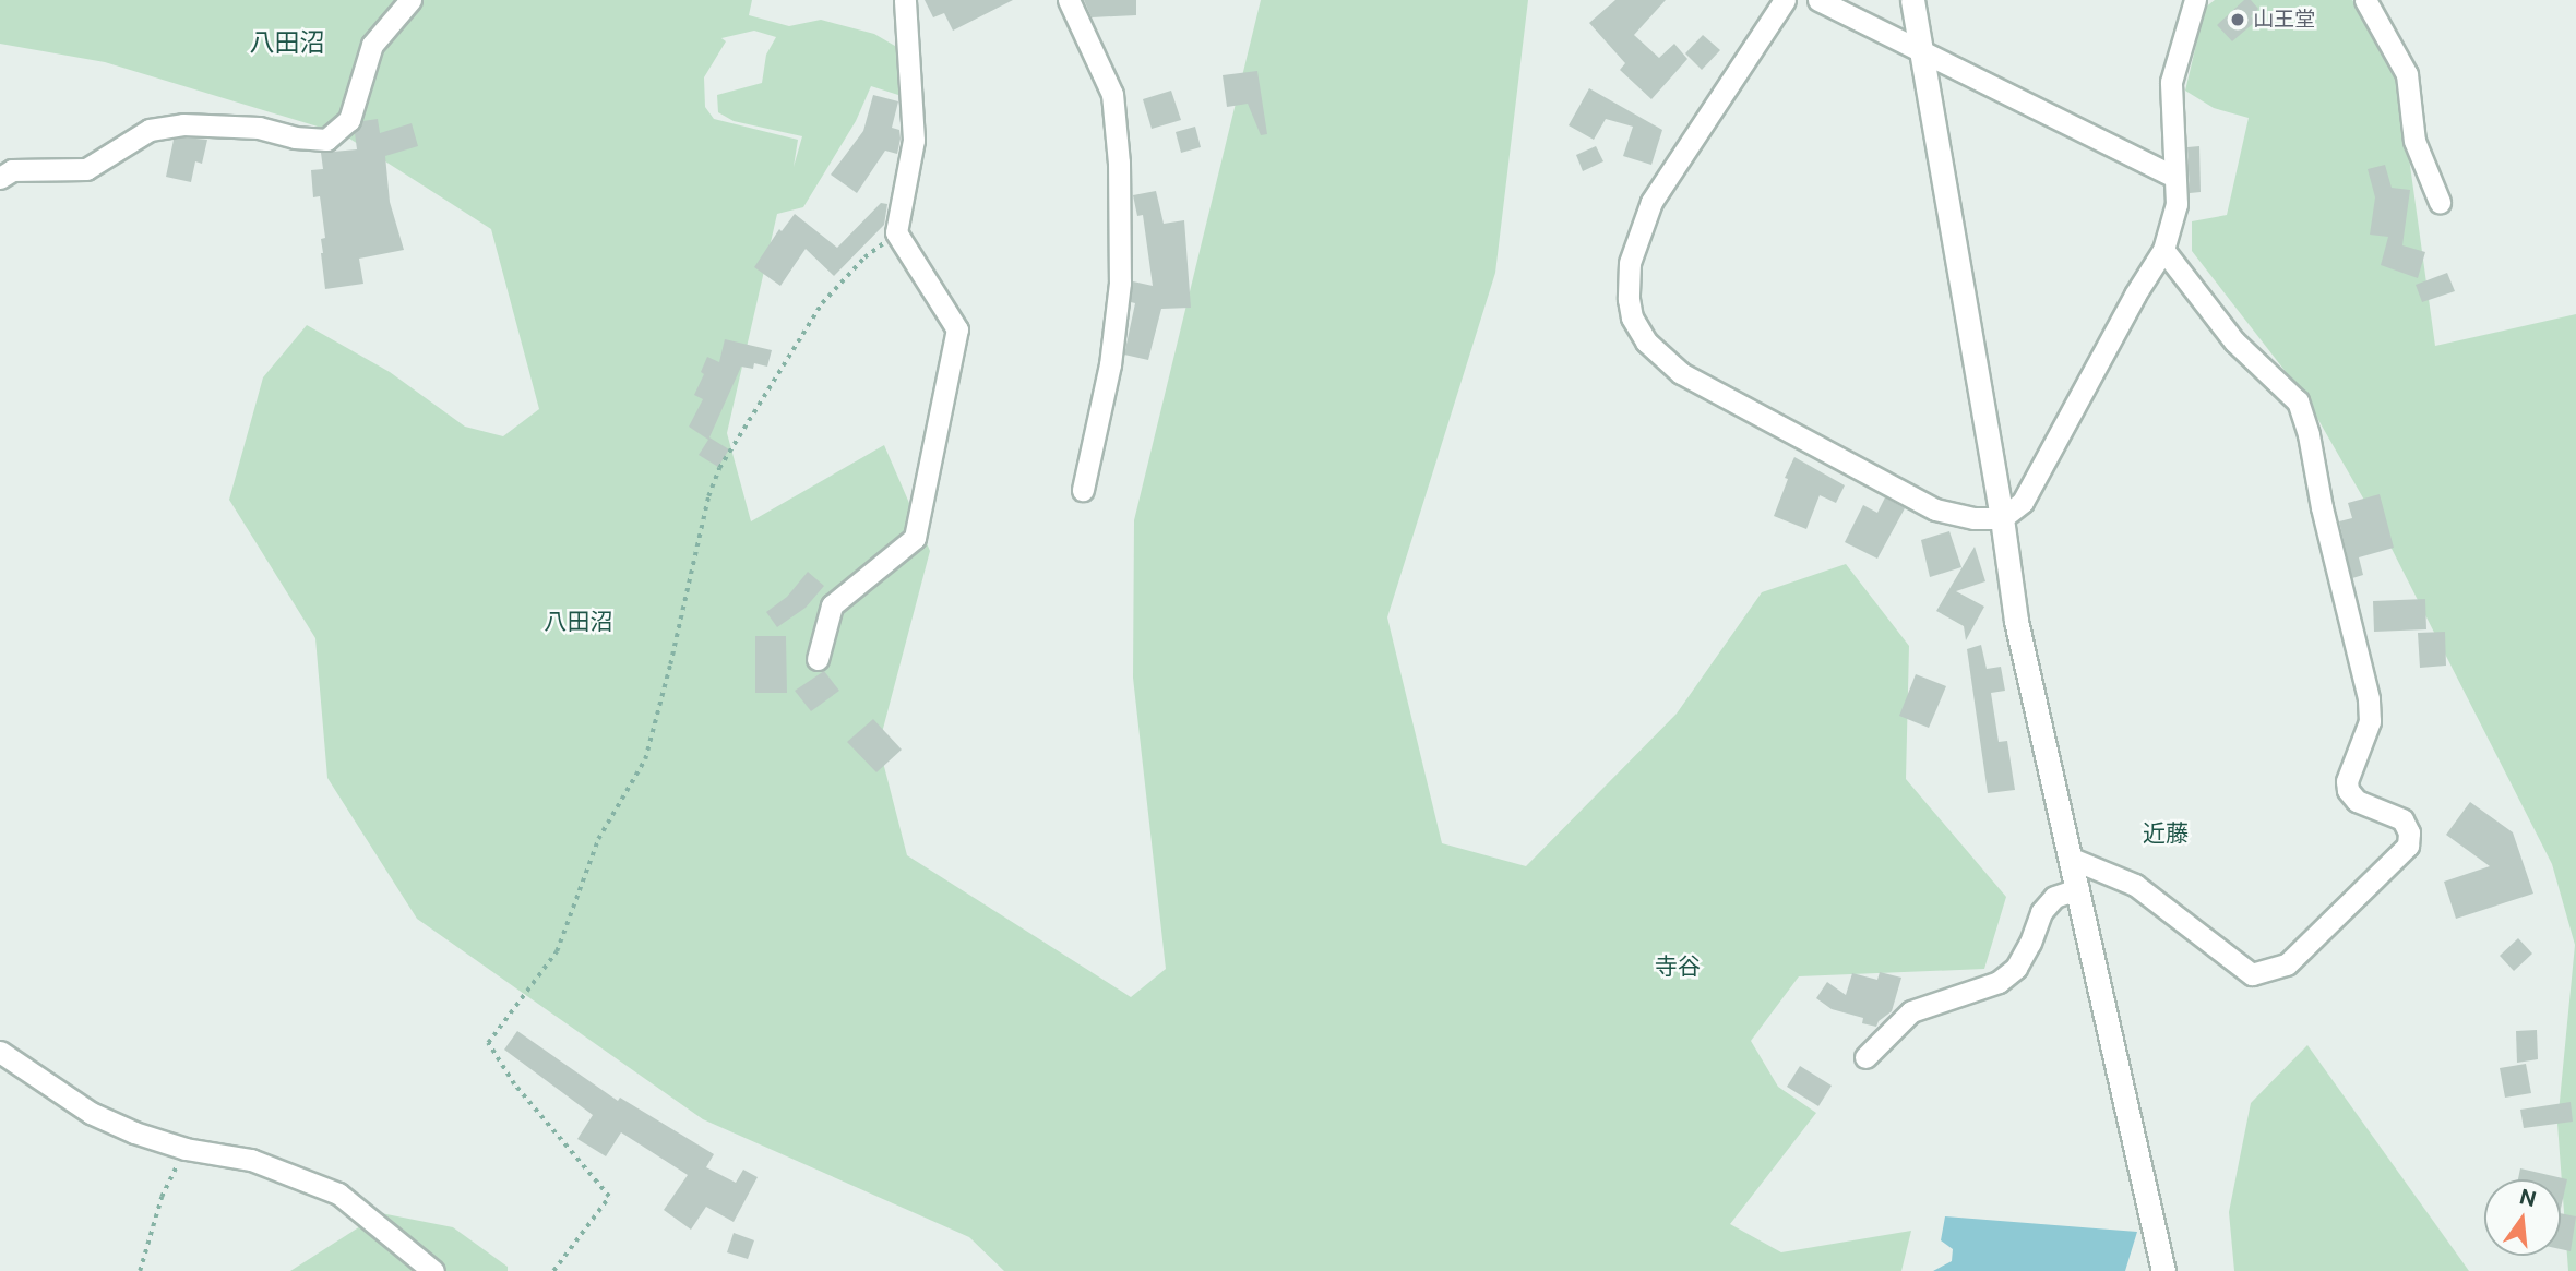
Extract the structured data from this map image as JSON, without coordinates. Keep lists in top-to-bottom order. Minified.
{"districts":["八田沼","八田沼","近藤","寺谷"],"places":["山王堂"],"north":"top"}
